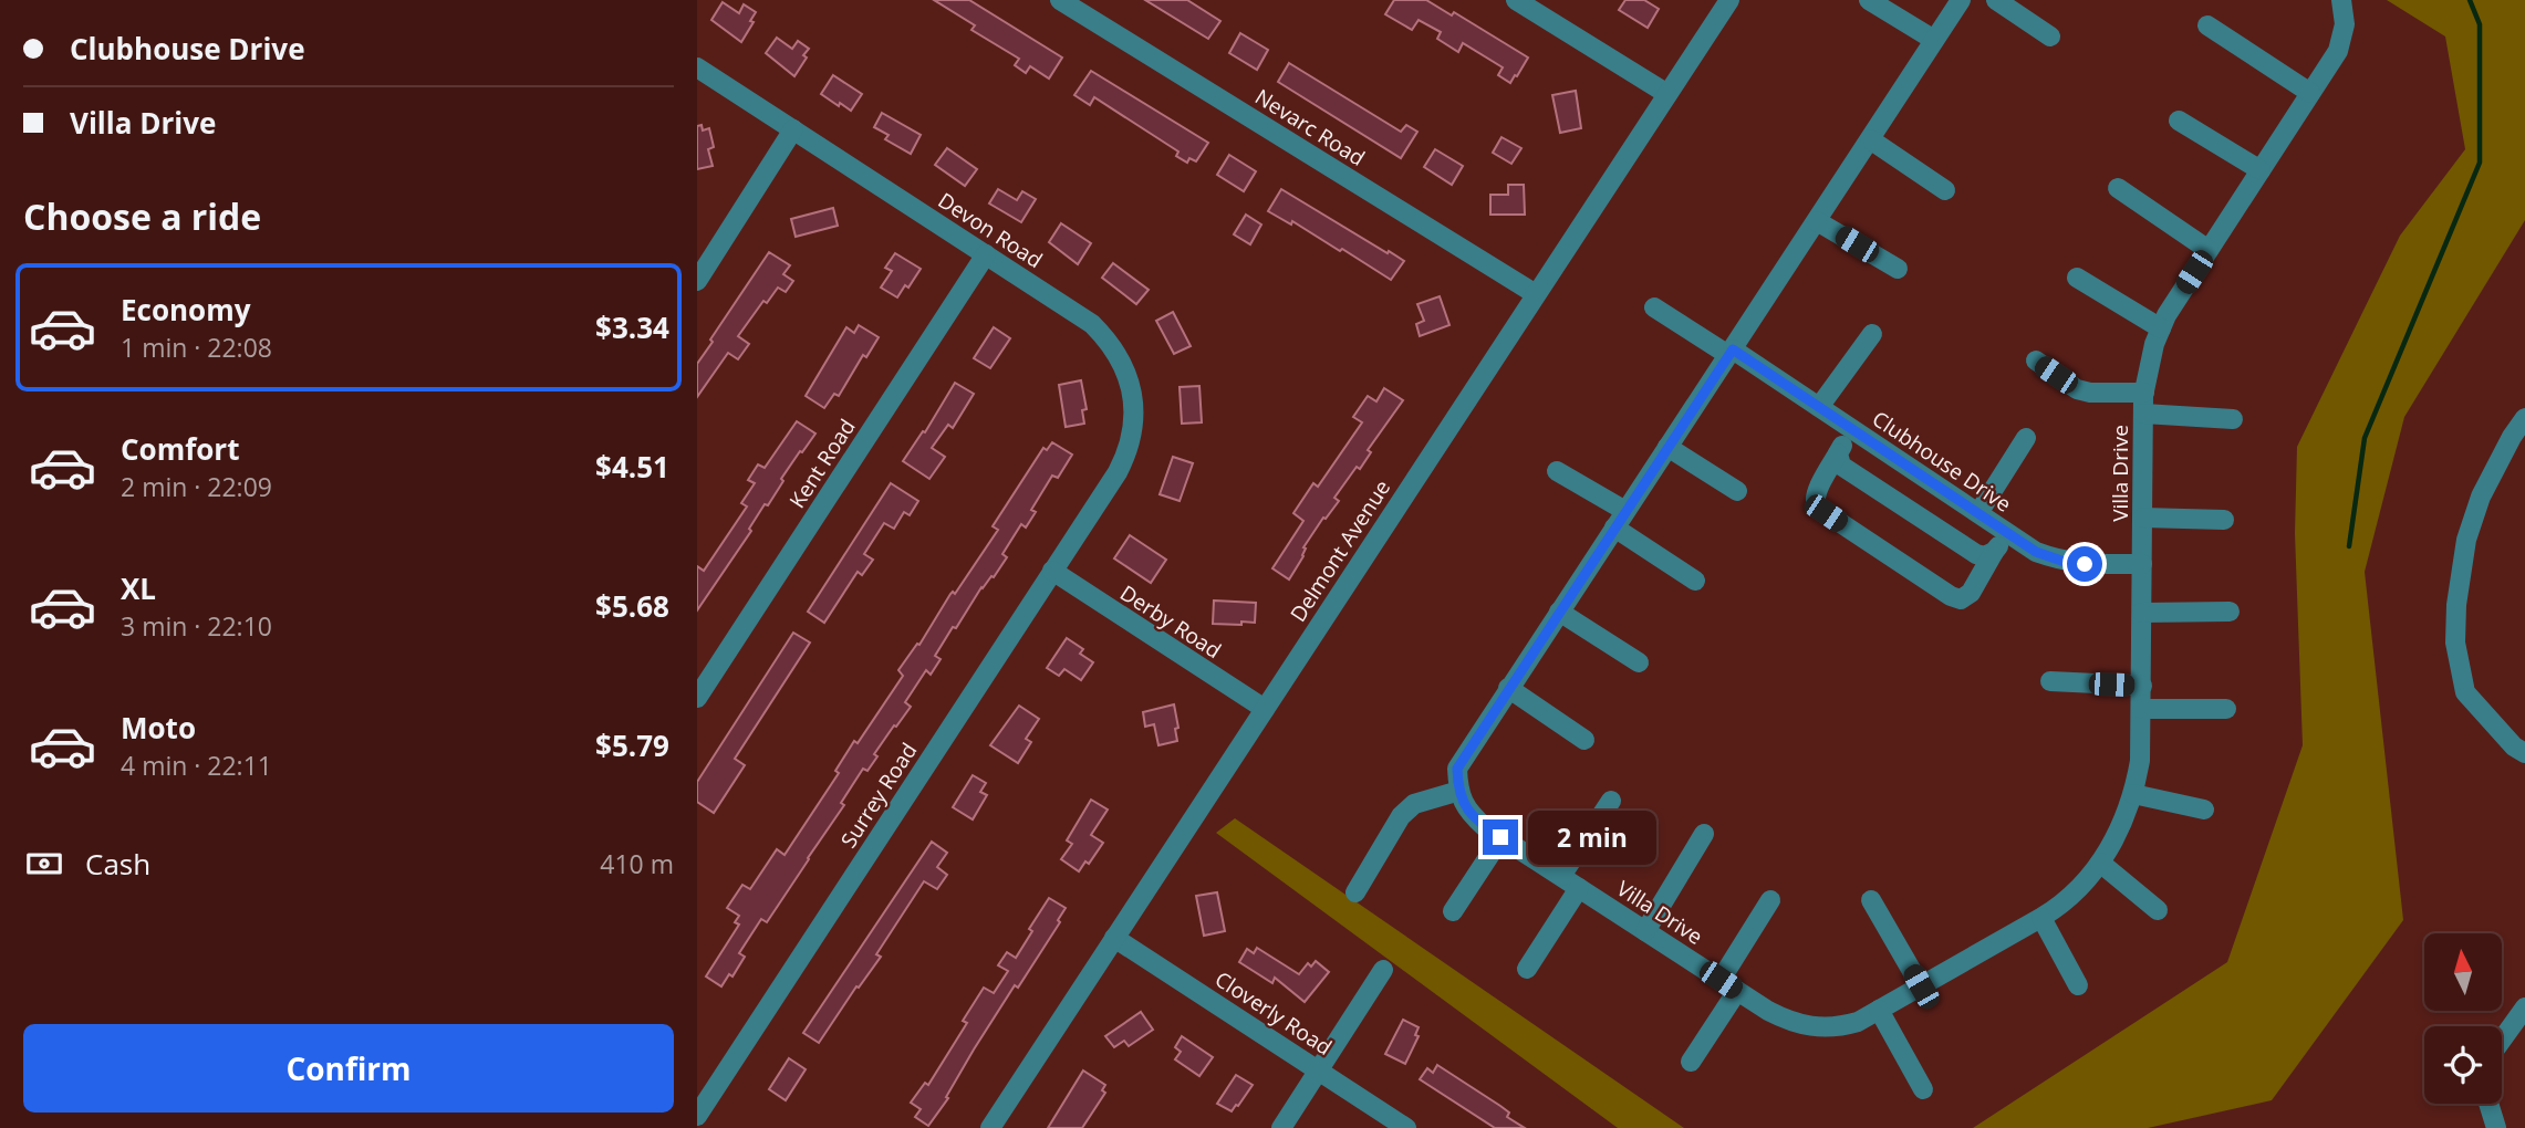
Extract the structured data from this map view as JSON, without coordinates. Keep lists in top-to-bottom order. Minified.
{"streets":{"street":["Nevarc Road","Devon Road","Clubhouse Drive","Kent Road","Villa Drive","Delmont Avenue","Derby Road","Surrey Road","Cloverly Road"]},"crossings":[["Nevarc Road","Delmont Avenue"],["Devon Road","Kent Road"],["Devon Road","Surrey Road"],["Clubhouse Drive","Villa Drive"],["Delmont Avenue","Derby Road"],["Delmont Avenue","Cloverly Road"],["Derby Road","Surrey Road"]],"north":"top","page":{"banner":["Clubhouse Drive","Villa Drive"],"heading":"Choose a ride","list":[{"name":"Economy","note":"1 min · 22:08","value":"$3.34"},{"name":"Comfort","note":"2 min · 22:09","value":"$4.51"},{"name":"XL","note":"3 min · 22:10","value":"$5.68"},{"name":"Moto","note":"4 min · 22:11","value":"$5.79"}],"bubble":"2 min","pay":["Cash","410 m"],"buttons":"Confirm"}}
